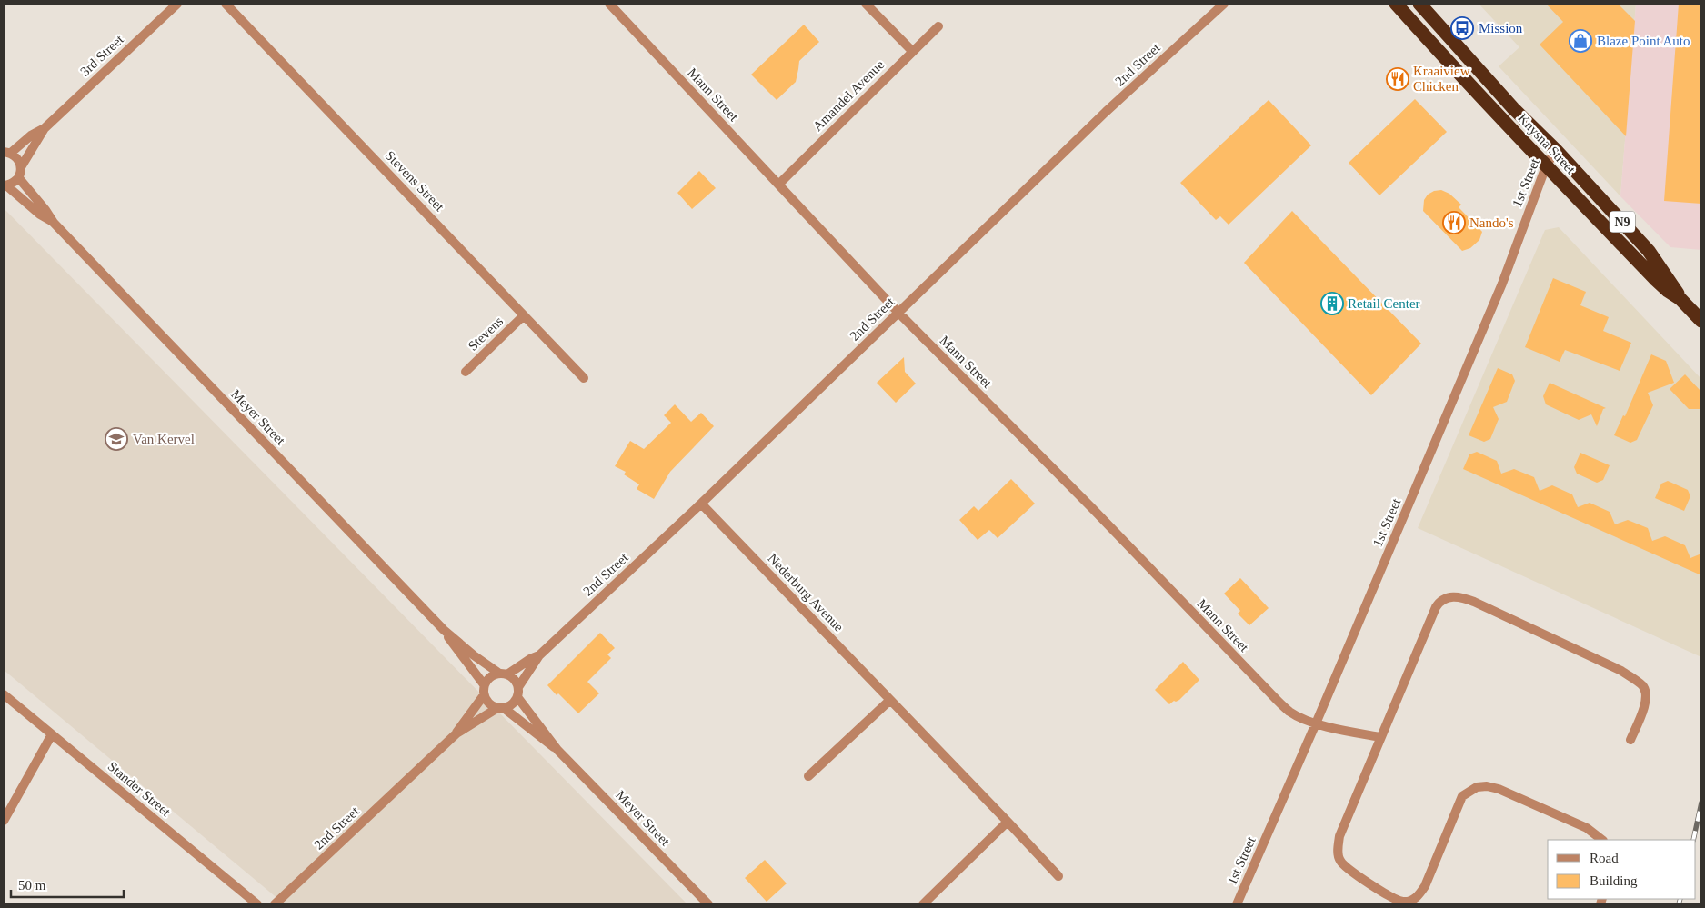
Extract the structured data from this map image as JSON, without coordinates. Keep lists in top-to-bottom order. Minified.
{"streets":{"highway":["Knysna Street","N9"],"street":["3rd Street","2nd Street","Mann Street","Amandel Avenue","Stevens Street","1st Street","Stevens","Meyer Street","Nederburg Avenue","Stander Street"]},"crossings":[["3rd Street","Meyer Street"],["2nd Street","Mann Street"],["2nd Street","Meyer Street"],["2nd Street","Nederburg Avenue"],["Mann Street","Amandel Avenue"],["Mann Street","1st Street"],["Knysna Street","1st Street"],["Stevens Street","Stevens"]],"places":{"bus stop":["Mission"],"shop":["Blaze Point Auto"],"restaurant":["Kraaiview Chicken","Nando's"],"building":["Retail Center"],"school or university":["Van Kervel"]},"legend":["Road","Building"],"scale_bar":"50 m"}
